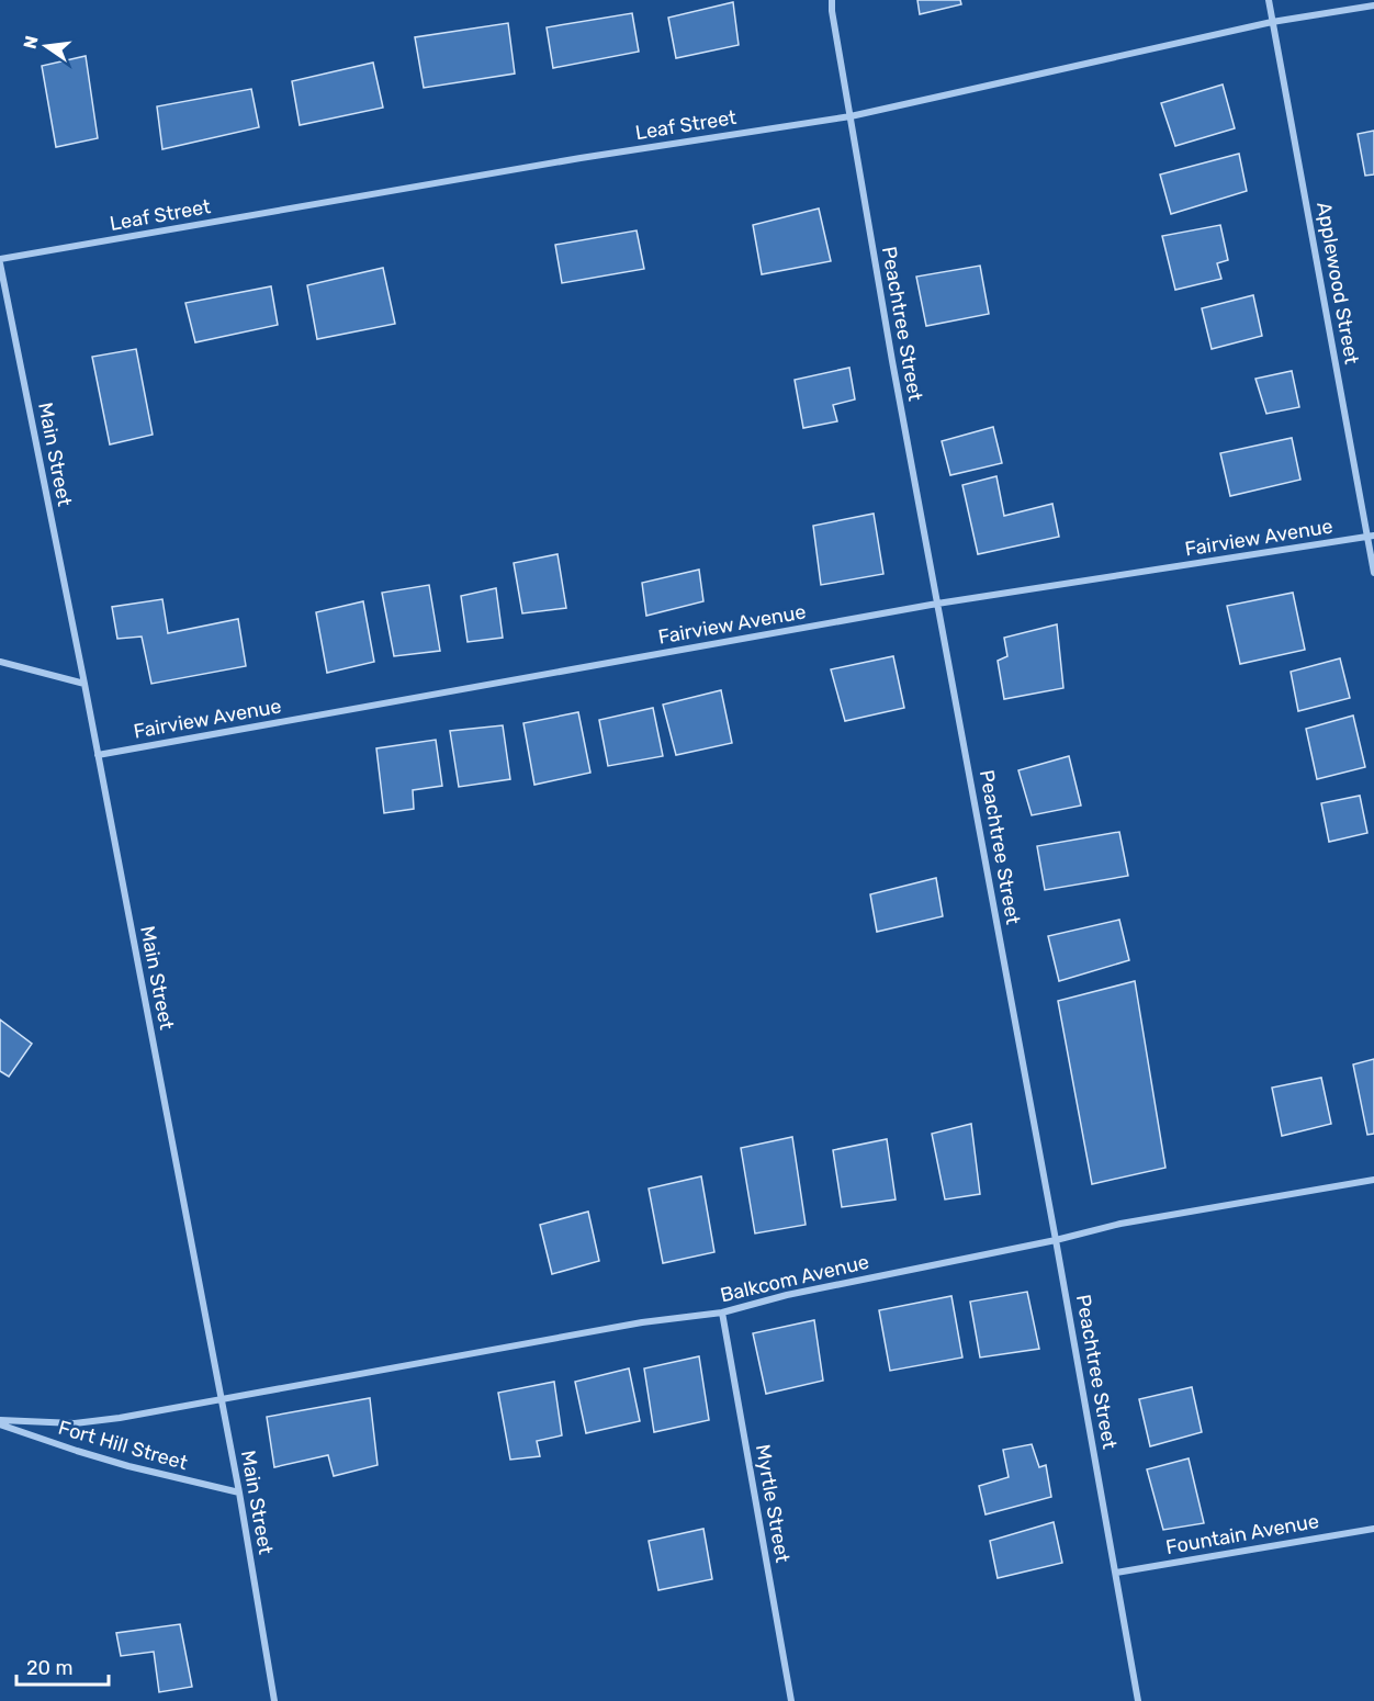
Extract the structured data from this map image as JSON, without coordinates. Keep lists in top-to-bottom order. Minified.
{"streets":{"street":["Leaf Street","Applewood Street","Peachtree Street","Main Street","Fairview Avenue","Balkcom Avenue","Fort Hill Street","Myrtle Street","Fountain Avenue"]},"crossings":[["Leaf Street","Applewood Street"],["Leaf Street","Peachtree Street"],["Leaf Street","Main Street"],["Applewood Street","Fairview Avenue"],["Peachtree Street","Fairview Avenue"],["Peachtree Street","Balkcom Avenue"],["Peachtree Street","Fountain Avenue"],["Main Street","Fairview Avenue"],["Main Street","Balkcom Avenue"],["Main Street","Fort Hill Street"],["Balkcom Avenue","Fort Hill Street"],["Balkcom Avenue","Myrtle Street"]],"scale_bar":"20 m","north":"left"}
